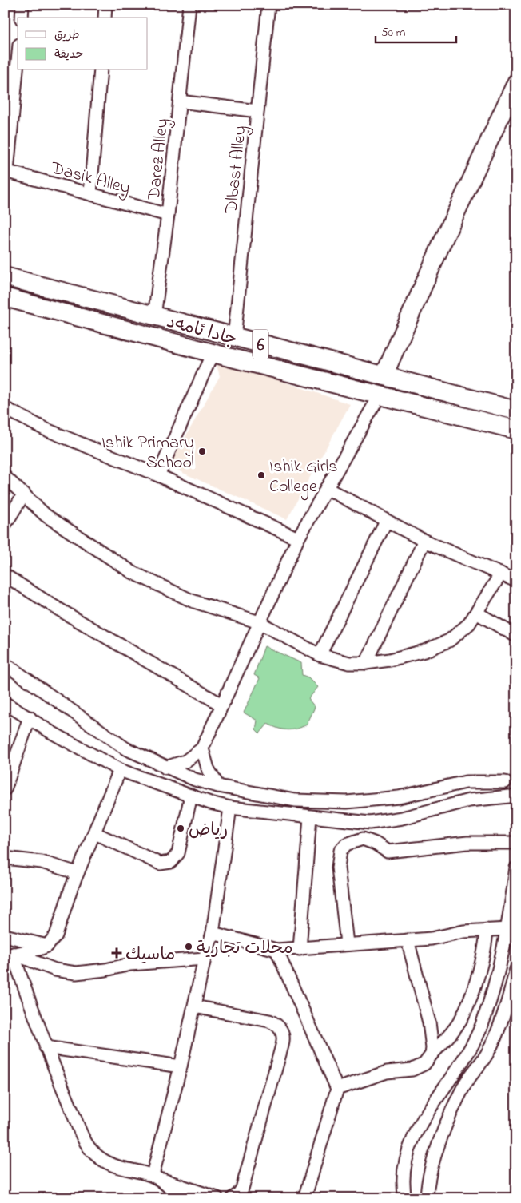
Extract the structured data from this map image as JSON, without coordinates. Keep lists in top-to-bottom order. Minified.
{"streets":{"main road":["جادا ئامەد","6"],"street":["Darez Alley","Dlbast Alley","Dasik Alley"]},"crossings":[["Darez Alley","Dasik Alley"],["Darez Alley","جادا ئامەد"],["Dlbast Alley","جادا ئامەد"]],"places":{"other":["Ishik Primary School","Ishik Girls College","رياض","محلات تجارية"],"health":["ماسيك"]},"legend":["طريق","حديقة"],"scale_bar":"50 m"}
